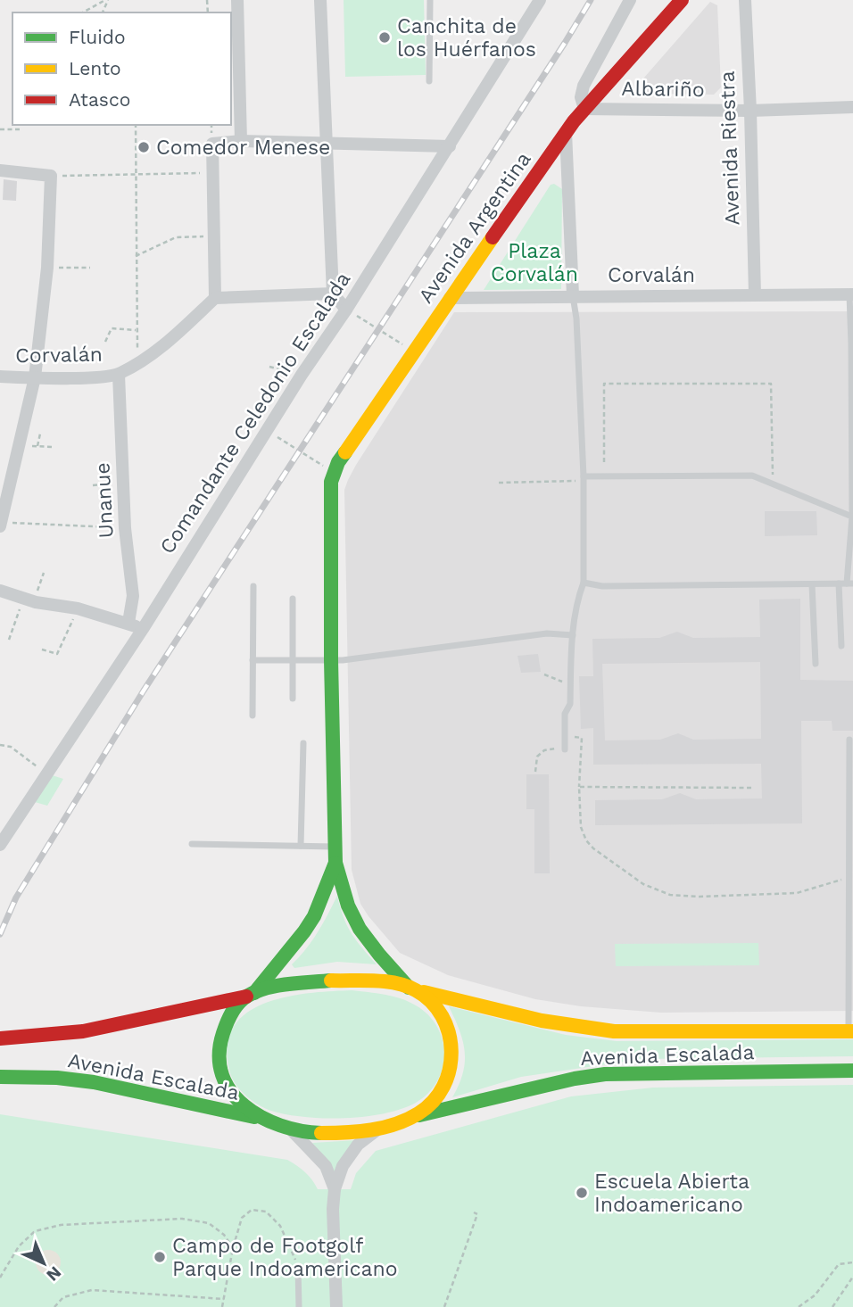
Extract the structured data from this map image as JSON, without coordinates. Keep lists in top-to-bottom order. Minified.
{"streets":{"main road":["Avenida Argentina","Avenida Escalada"],"street":["Albariño","Avenida Riestra","Corvalán","Comandante Celedonio Escalada","Unanue"]},"crossings":[["Albariño","Avenida Riestra"],["Albariño","Avenida Argentina"],["Avenida Riestra","Corvalán"],["Avenida Argentina","Corvalán"],["Corvalán","Unanue"]],"parks":["Plaza Corvalán"],"places":["Canchita de los Huérfanos","Comedor Menese","Escuela Abierta Indoamericano","Campo de Footgolf Parque Indoamericano"],"legend":["Fluido","Lento","Atasco"],"north":"bottom right"}
